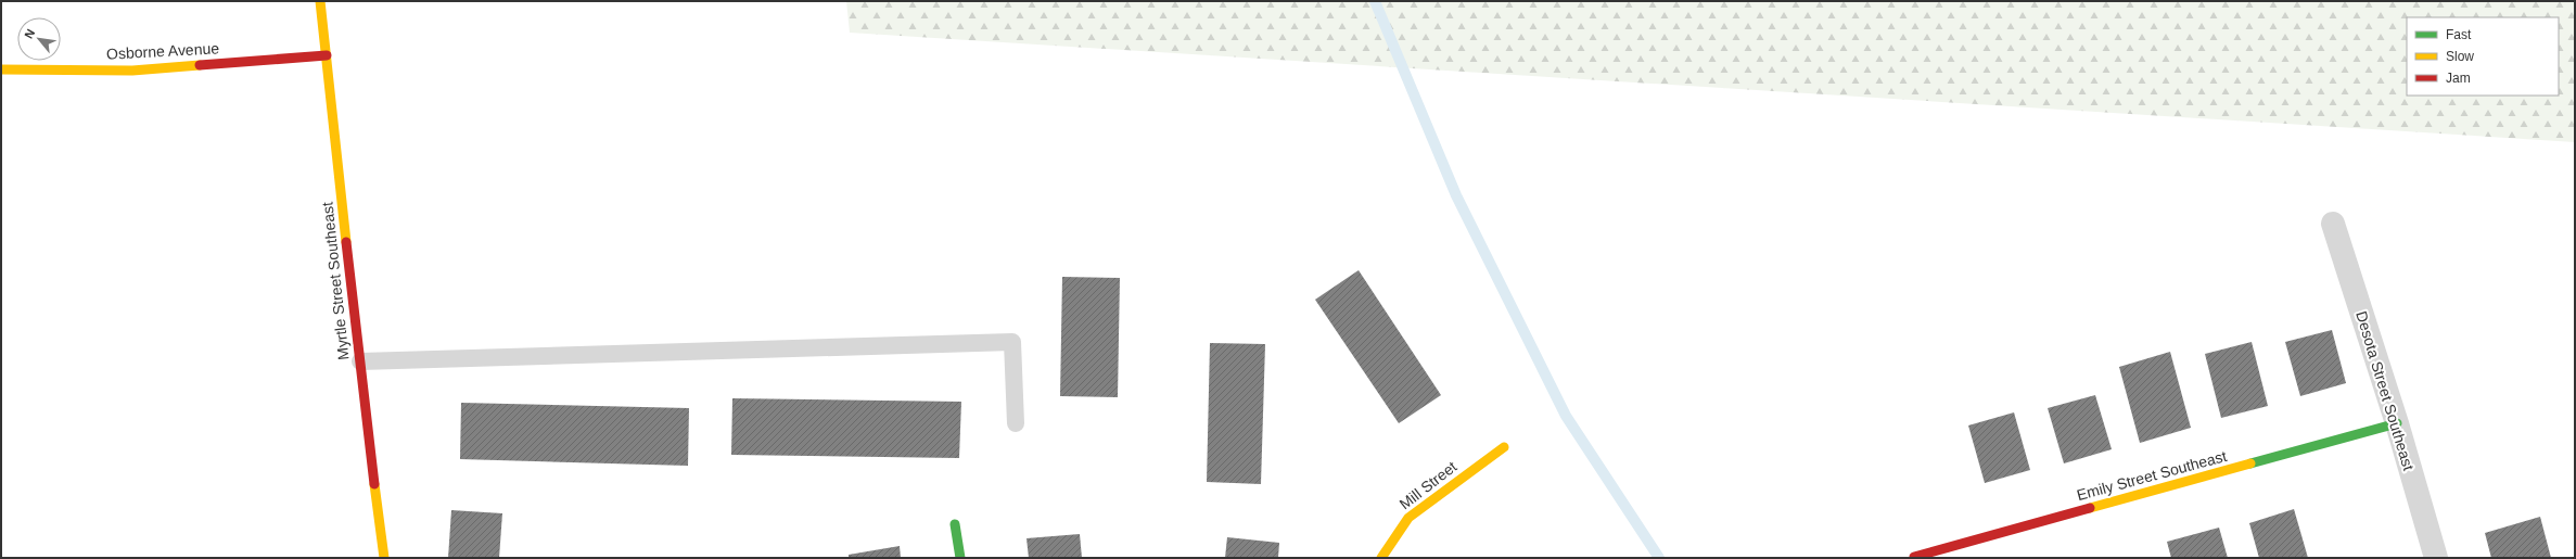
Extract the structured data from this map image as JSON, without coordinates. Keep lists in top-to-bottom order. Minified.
{"streets":{"street":["Osborne Avenue","Myrtle Street Southeast","Desota Street Southeast","Emily Street Southeast","Mill Street"]},"crossings":[["Osborne Avenue","Myrtle Street Southeast"],["Desota Street Southeast","Emily Street Southeast"]],"legend":["Fast","Slow","Jam"],"north":"top left"}
